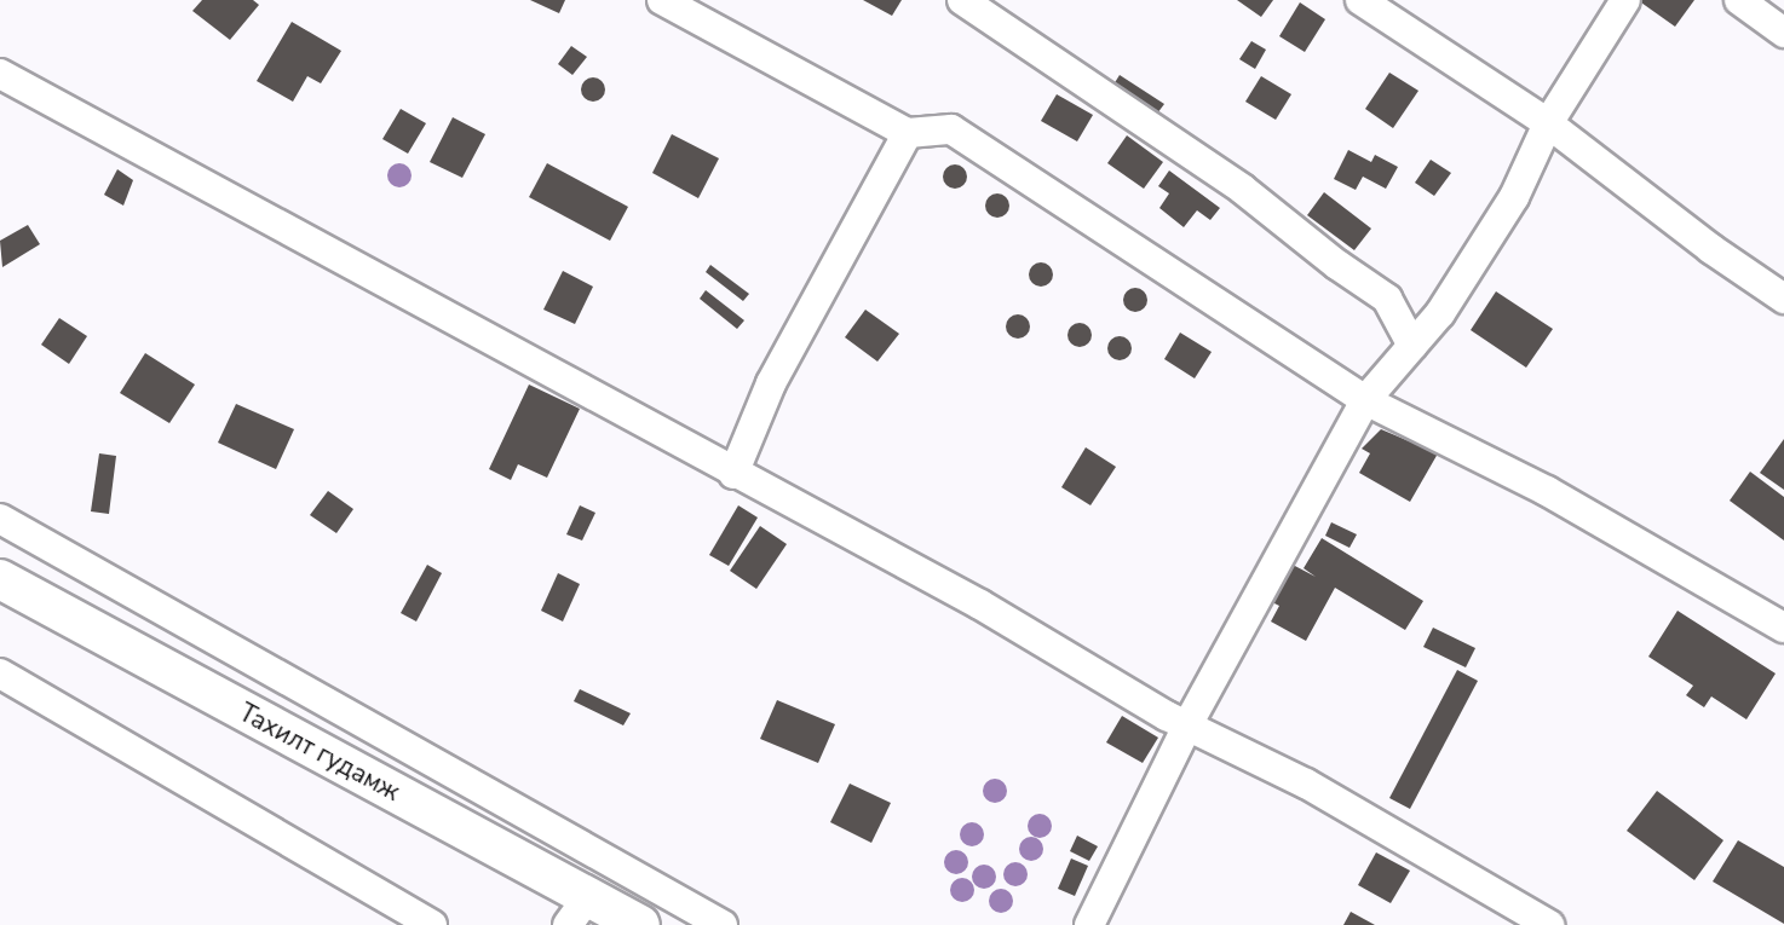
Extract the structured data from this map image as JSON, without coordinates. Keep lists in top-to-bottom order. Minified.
{"streets":{"main road":["Тахилт гудамж"]}}
